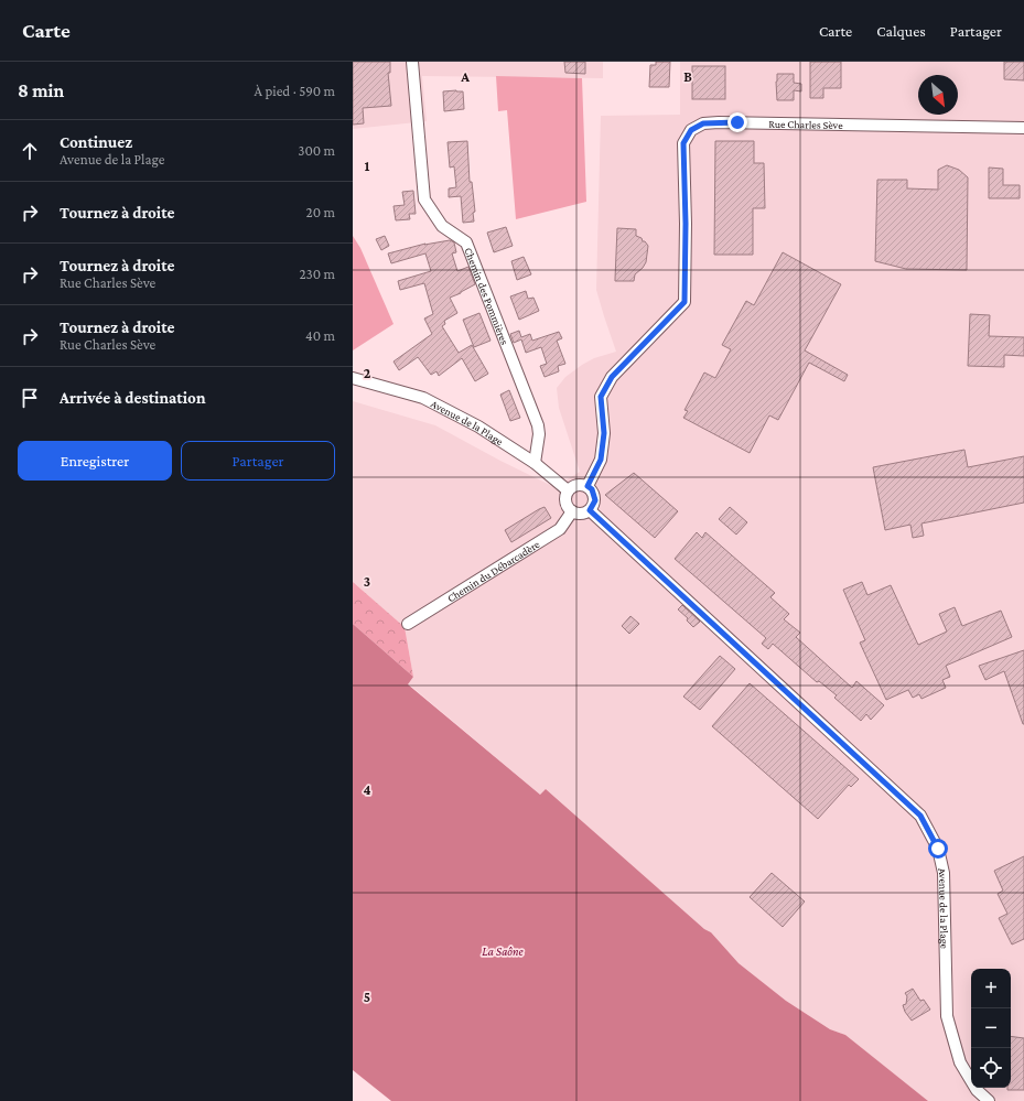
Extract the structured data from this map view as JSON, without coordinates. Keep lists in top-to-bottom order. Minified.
{"streets":{"street":["Rue Charles Sève","Chemin des Pommières","Avenue de la Plage","Chemin du Débarcadère"]},"crossings":[["Rue Charles Sève","Avenue de la Plage"],["Rue Charles Sève","Chemin du Débarcadère"],["Chemin des Pommières","Avenue de la Plage"],["Avenue de la Plage","Chemin du Débarcadère"]],"water":["La Saône"],"north":"bottom right","page":{"header":"Carte","nav":["Carte","Calques","Partager"],"heading":["8 min","À pied · 590 m"],"list":[["Continuez","Avenue de la Plage","300 m"],["Tournez à droite","20 m"],["Tournez à droite","Rue Charles Sève","230 m"],["Tournez à droite","Rue Charles Sève","40 m"],"Arrivée à destination"],"buttons":["Enregistrer","Partager"],"map_buttons":["+","−"]},"grid":{"columns":["A","B"],"rows":["1","2","3","4","5"]}}
